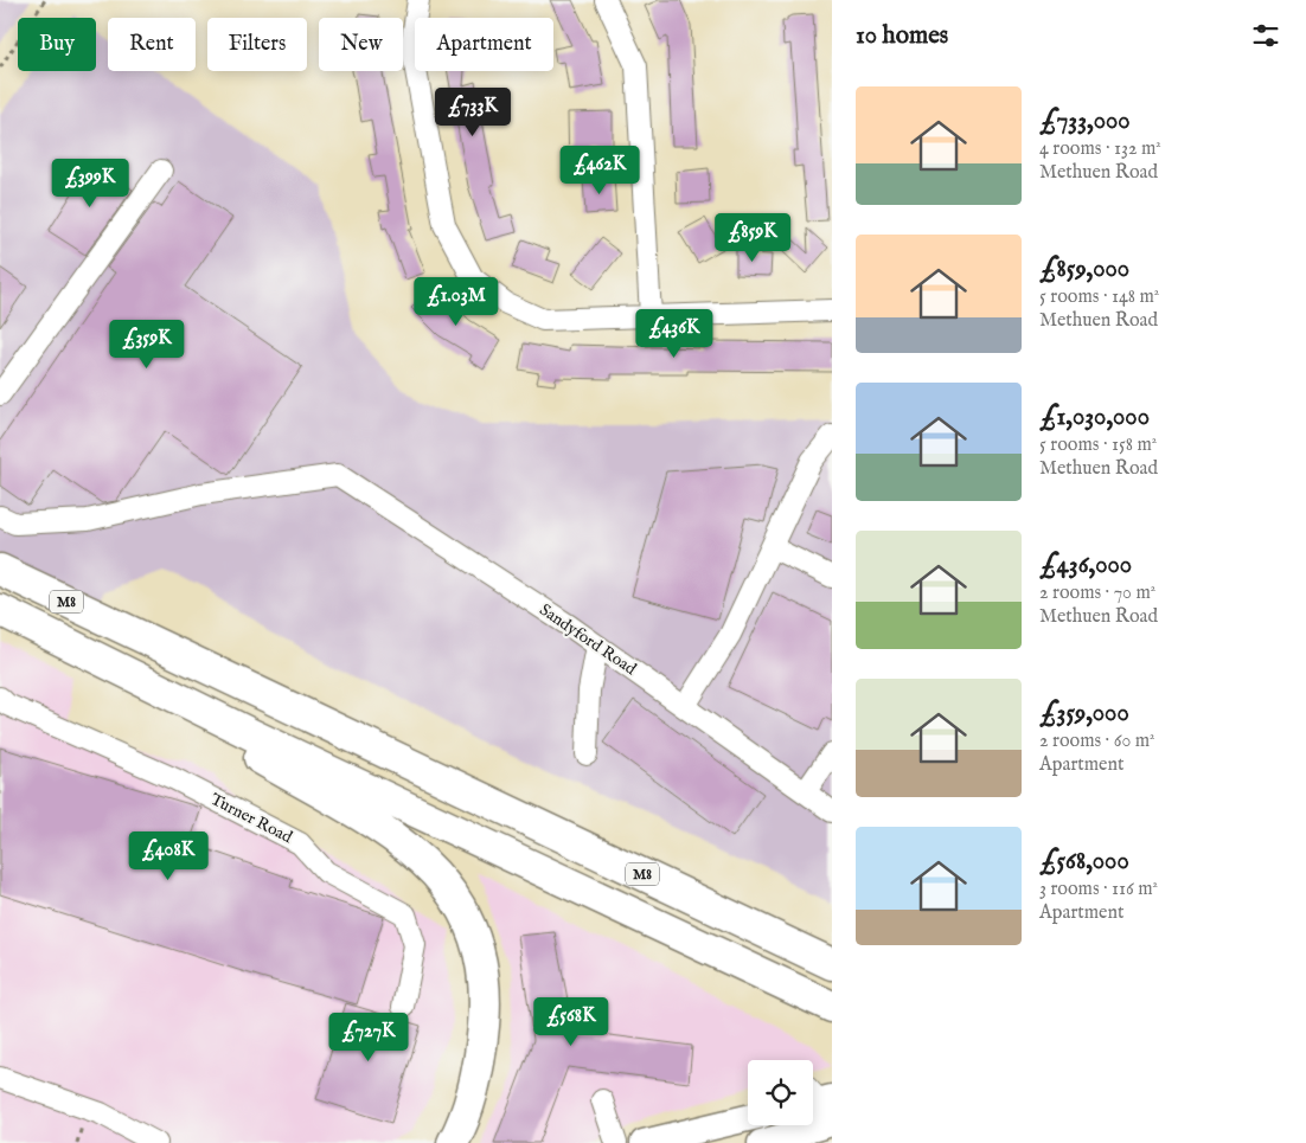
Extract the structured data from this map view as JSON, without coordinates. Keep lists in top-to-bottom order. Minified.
{"streets":{"highway":["M8"],"street":["Sandyford Road","Turner Road"]},"page":{"heading":"10 homes","chip":["Buy","Rent","Filters","New","Apartment"],"list":[{"name":"£733,000","note":"4 rooms · 132 m² · Methuen Road"},{"name":"£859,000","note":"5 rooms · 148 m² · Methuen Road"},{"name":"£1,030,000","note":"5 rooms · 158 m² · Methuen Road"},{"name":"£436,000","note":"2 rooms · 70 m² · Methuen Road"},{"name":"£359,000","note":"2 rooms · 60 m² · Apartment"},{"name":"£568,000","note":"3 rooms · 116 m² · Apartment"}],"price":["£733K","£462K","£399K","£859K","£1.03M","£436K","£359K","£408K","£568K","£727K"]}}
